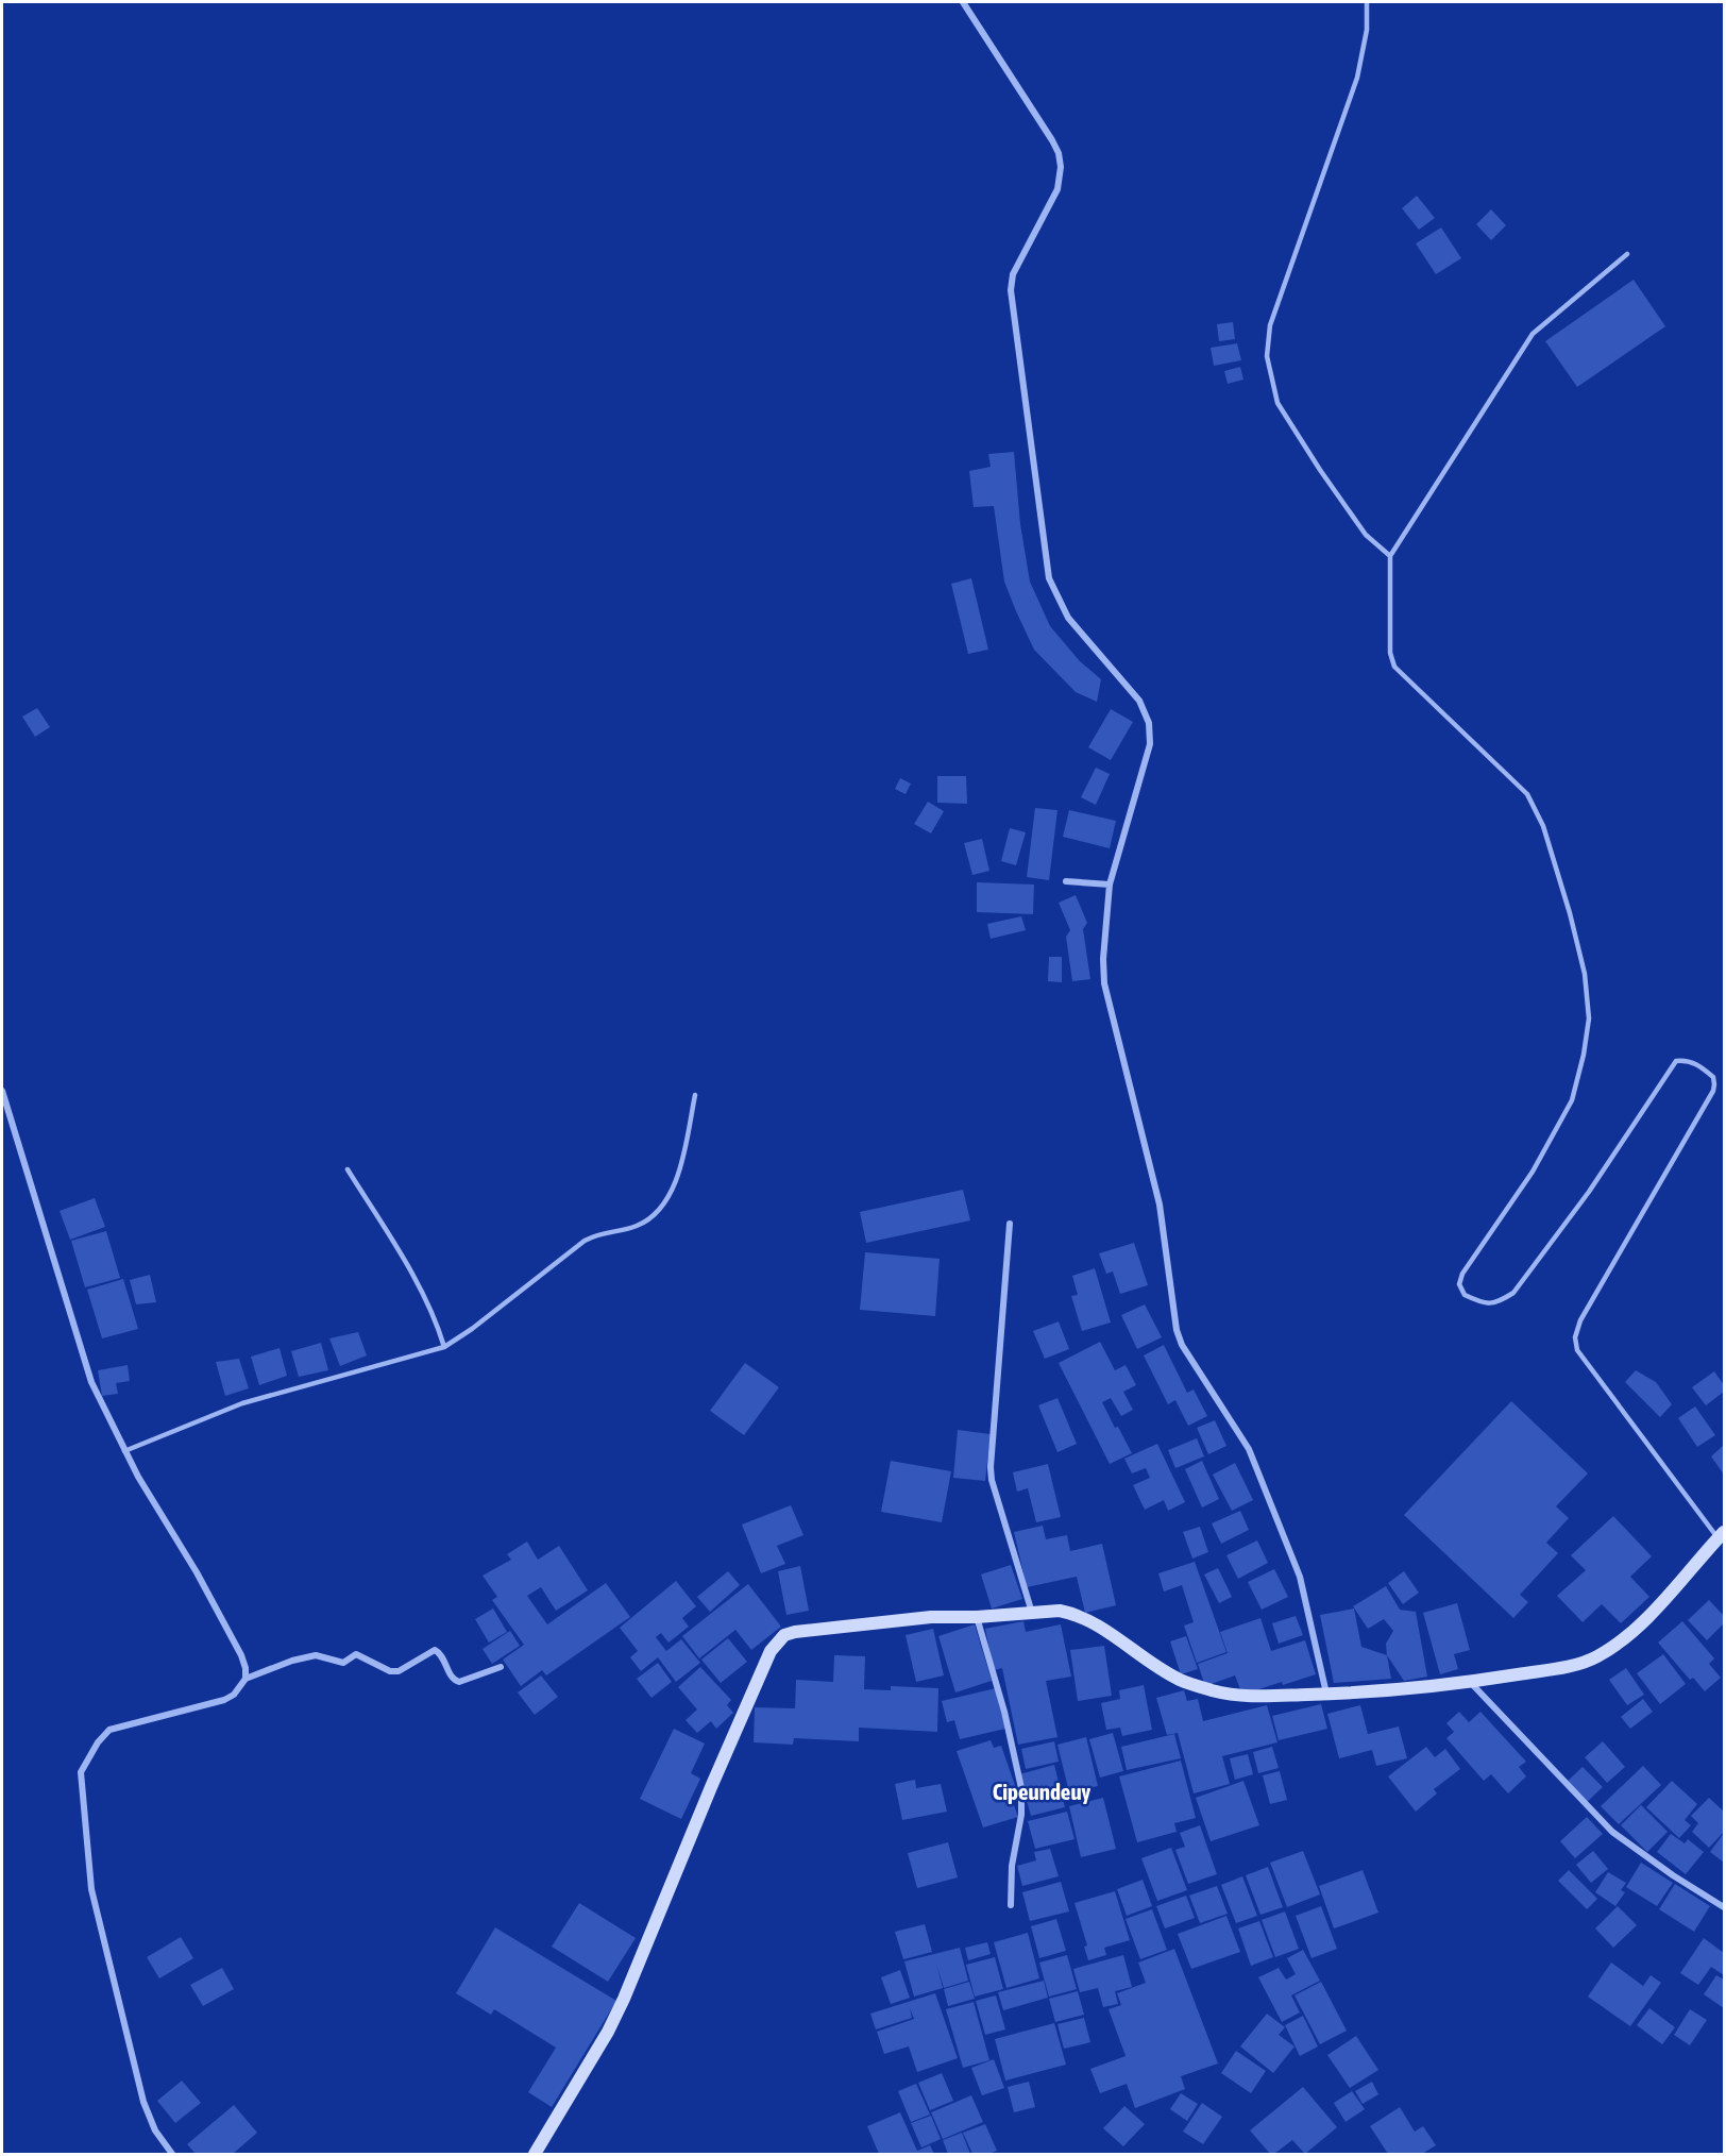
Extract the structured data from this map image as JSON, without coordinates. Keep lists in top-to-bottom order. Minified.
{"districts":["Cipeundeuy"]}
